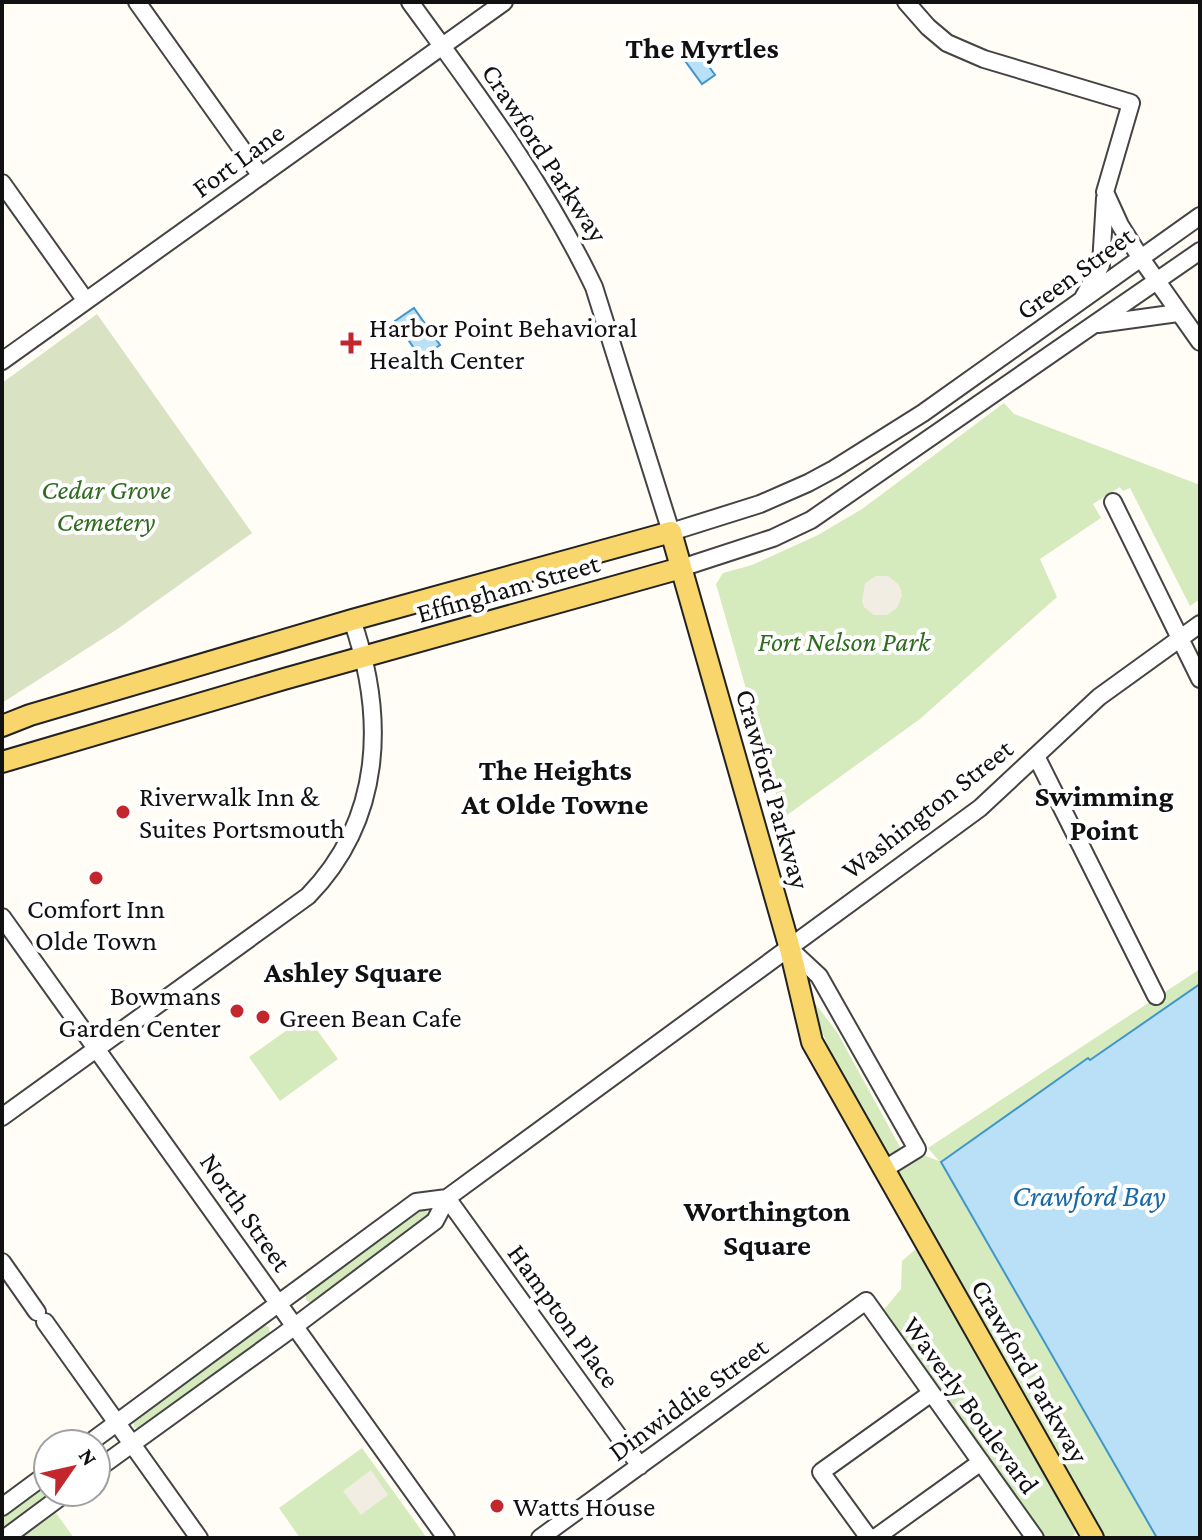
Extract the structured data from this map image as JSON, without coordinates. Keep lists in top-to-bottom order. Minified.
{"streets":{"main road":["Crawford Parkway","Effingham Street"],"street":["Fort Lane","Green Street","Washington Street","North Street","Hampton Place","Dinwiddie Street","Waverly Boulevard"]},"crossings":[["Crawford Parkway","Fort Lane"],["Crawford Parkway","Effingham Street"],["Crawford Parkway","Washington Street"],["Green Street","Effingham Street"],["Washington Street","North Street"],["Washington Street","Hampton Place"],["Hampton Place","Dinwiddie Street"],["Dinwiddie Street","Waverly Boulevard"]],"districts":["The Myrtles","The Heights At Olde Towne","Swimming Point","Ashley Square","Worthington Square"],"water":["Crawford Bay"],"parks":["Cedar Grove Cemetery","Fort Nelson Park"],"places":{"health":["Harbor Point Behavioral Health Center"],"other":["Riverwalk Inn & Suites Portsmouth","Comfort Inn Olde Town","Bowmans Garden Center","Green Bean Cafe","Watts House"]},"north":"top right"}
